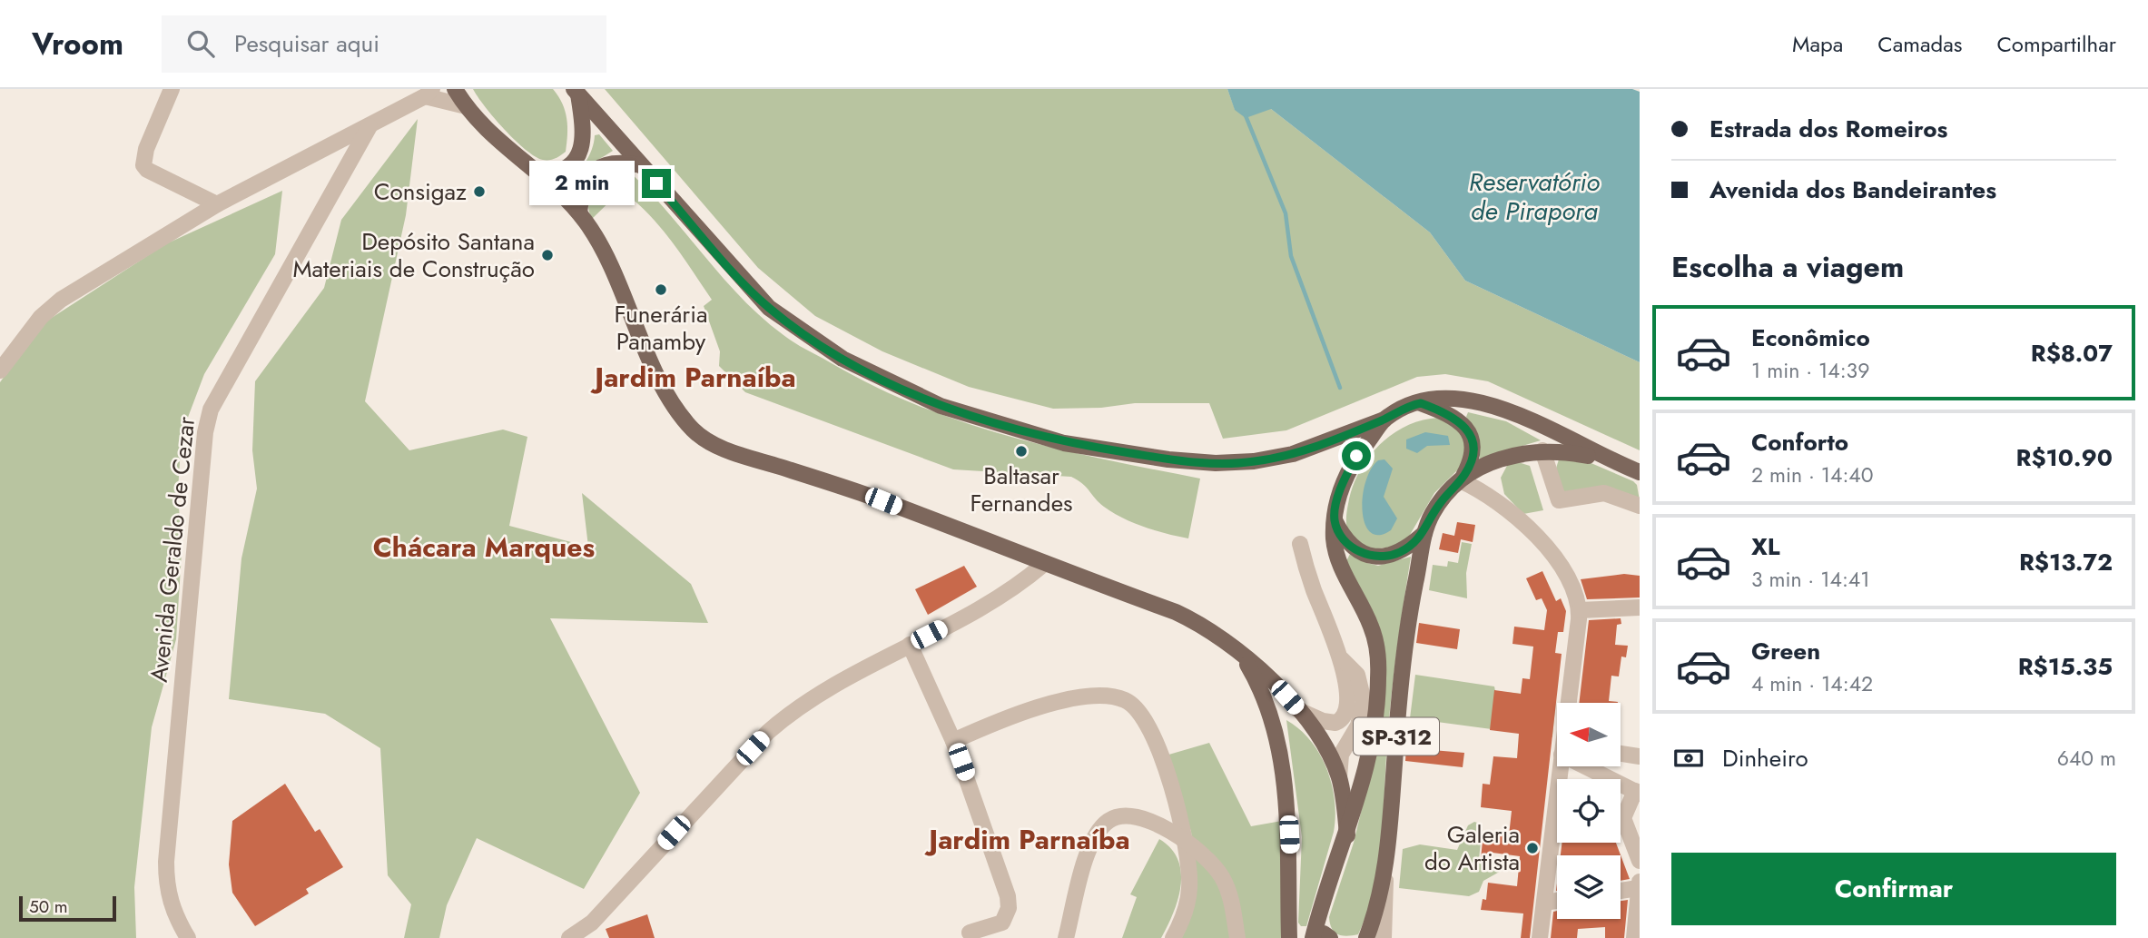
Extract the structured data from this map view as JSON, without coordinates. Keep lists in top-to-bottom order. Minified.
{"streets":{"main road":["SP-312"],"street":["Avenida Geraldo de Cezar"]},"districts":["Jardim Parnaíba","Chácara Marques","Jardim Parnaíba"],"water":["Reservatório de Pirapora"],"places":["Consigaz","Depósito Santana Materiais de Construção","Funerária Panamby","Baltasar Fernandes","Galeria do Artista"],"scale_bar":"50 m","north":"left","page":{"header":"Vroom","search":"Pesquisar aqui","nav":["Mapa","Camadas","Compartilhar"],"banner":["Estrada dos Romeiros","Avenida dos Bandeirantes"],"bubble":"2 min","heading":"Escolha a viagem","list":[{"name":"Econômico","note":"1 min · 14:39","value":"R$8.07"},{"name":"Conforto","note":"2 min · 14:40","value":"R$10.90"},{"name":"XL","note":"3 min · 14:41","value":"R$13.72"},{"name":"Green","note":"4 min · 14:42","value":"R$15.35"}],"pay":["Dinheiro","640 m"],"buttons":"Confirmar","scale":"50 m"}}
